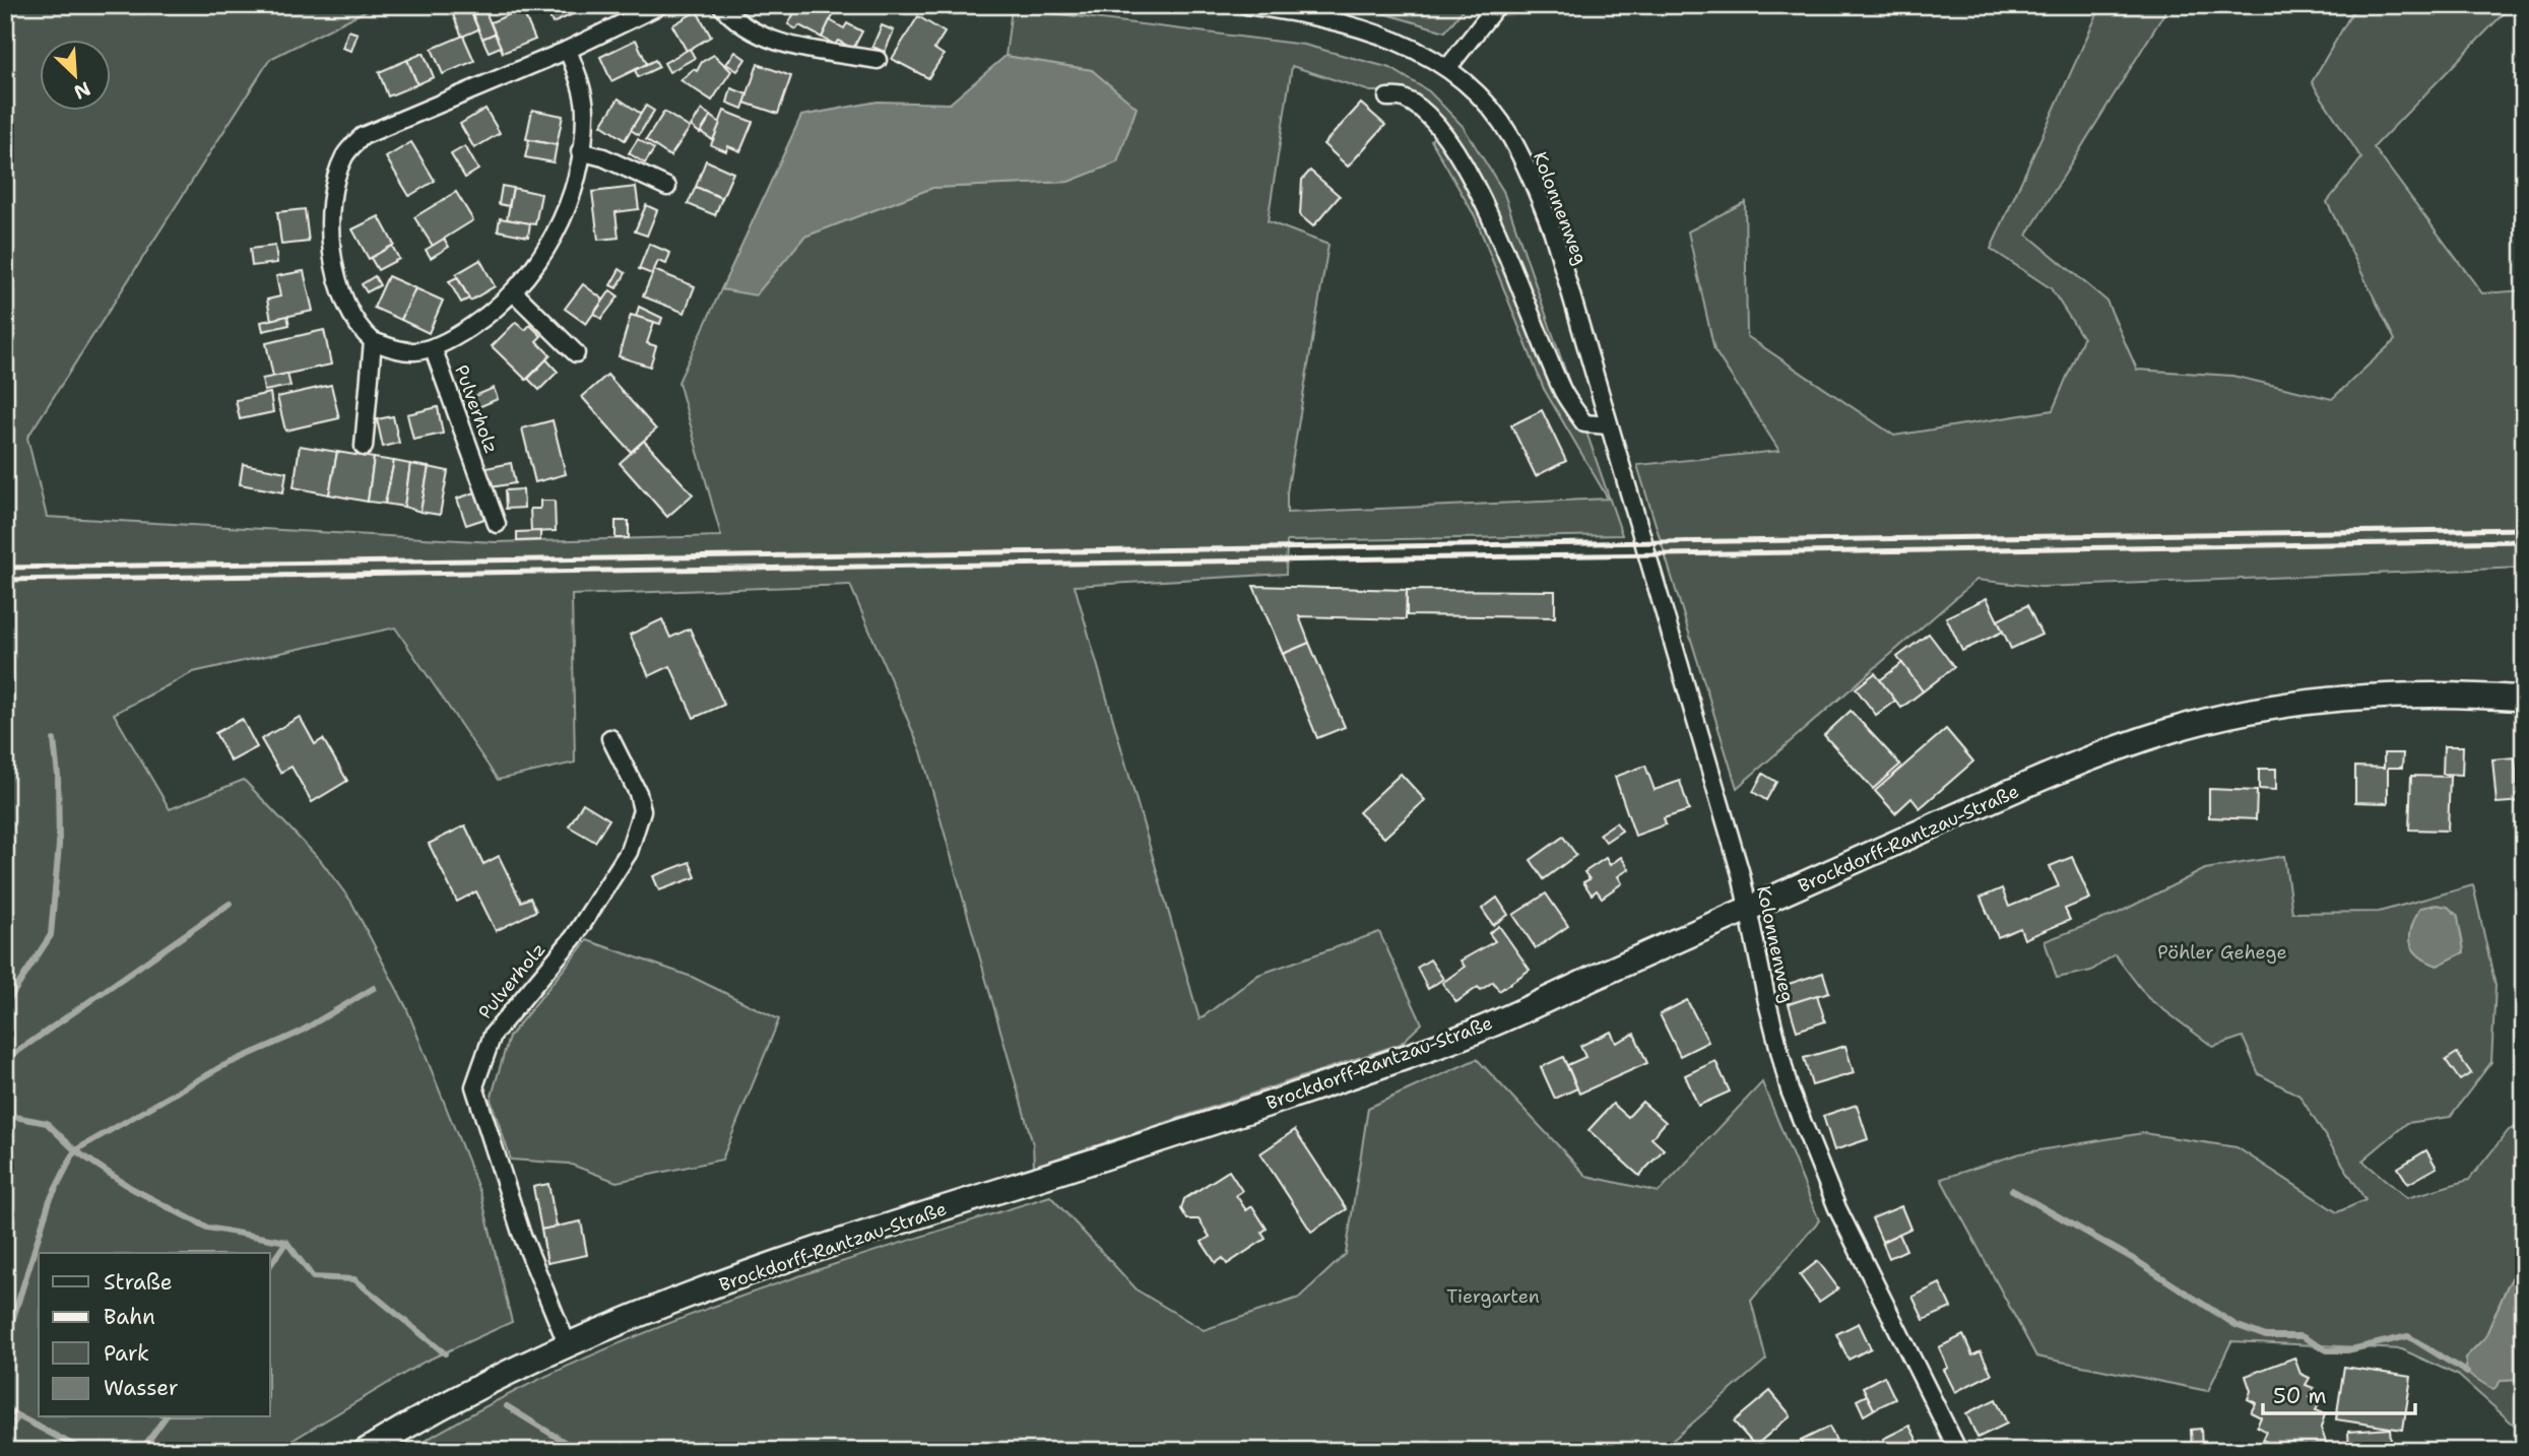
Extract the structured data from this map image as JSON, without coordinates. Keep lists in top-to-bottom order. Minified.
{"streets":{"street":["Kolonnenweg","Pulverholz","Brockdorff-Rantzau-Straße"]},"crossings":[["Kolonnenweg","Brockdorff-Rantzau-Straße"],["Pulverholz","Brockdorff-Rantzau-Straße"]],"parks":["Pöhler Gehege","Tiergarten"],"legend":["Straße","Bahn","Park","Wasser"],"scale_bar":"50 m","north":"bottom right"}
